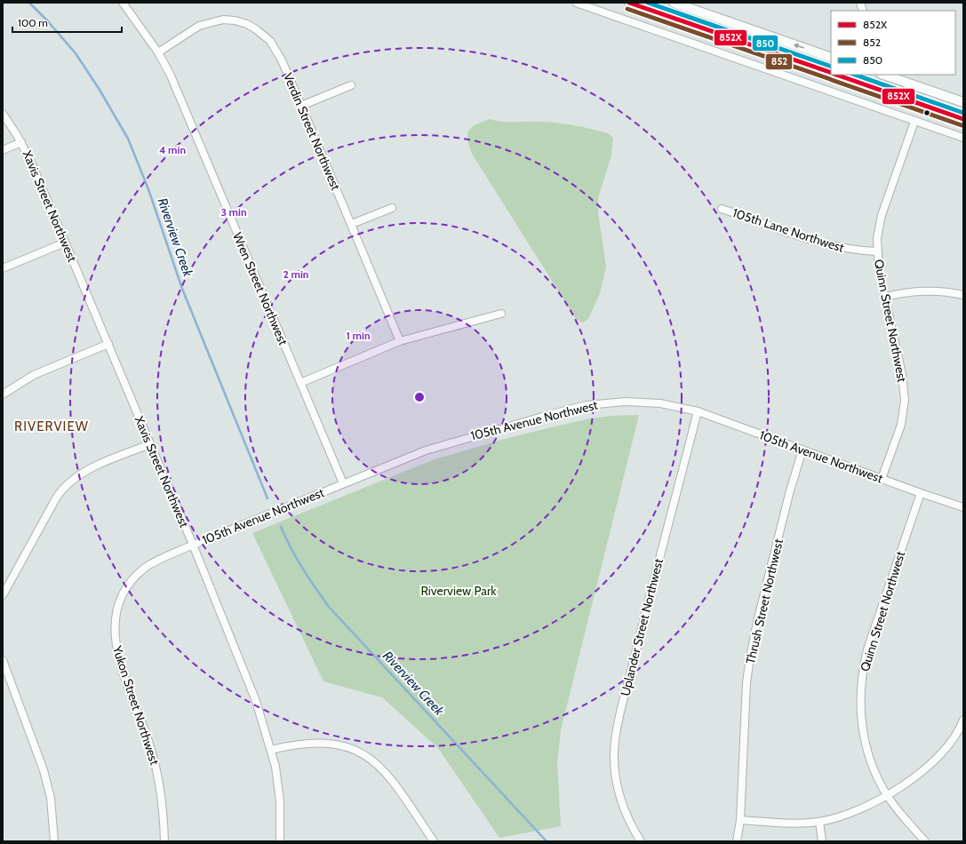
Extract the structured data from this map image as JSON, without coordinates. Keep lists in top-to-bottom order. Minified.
{"streets":{"street":["Verdin Street Northwest","Xavis Street Northwest","105th Lane Northwest","Wren Street Northwest","Quinn Street Northwest","105th Avenue Northwest","Thrush Street Northwest","Uplander Street Northwest","Yukon Street Northwest"]},"crossings":[["Verdin Street Northwest","Wren Street Northwest"],["Xavis Street Northwest","105th Avenue Northwest"],["Xavis Street Northwest","Yukon Street Northwest"],["105th Lane Northwest","Quinn Street Northwest"],["Wren Street Northwest","105th Avenue Northwest"],["Quinn Street Northwest","105th Avenue Northwest"],["105th Avenue Northwest","Thrush Street Northwest"],["105th Avenue Northwest","Uplander Street Northwest"],["105th Avenue Northwest","Yukon Street Northwest"]],"districts":["RIVERVIEW"],"water":["Riverview Creek"],"parks":["Riverview Park"],"lines":["transit line 852X","transit line 850","transit line 852"],"legend":["852X","852","850"],"scale_bar":"100 m","rings":["4 min","3 min","2 min","1 min"]}
